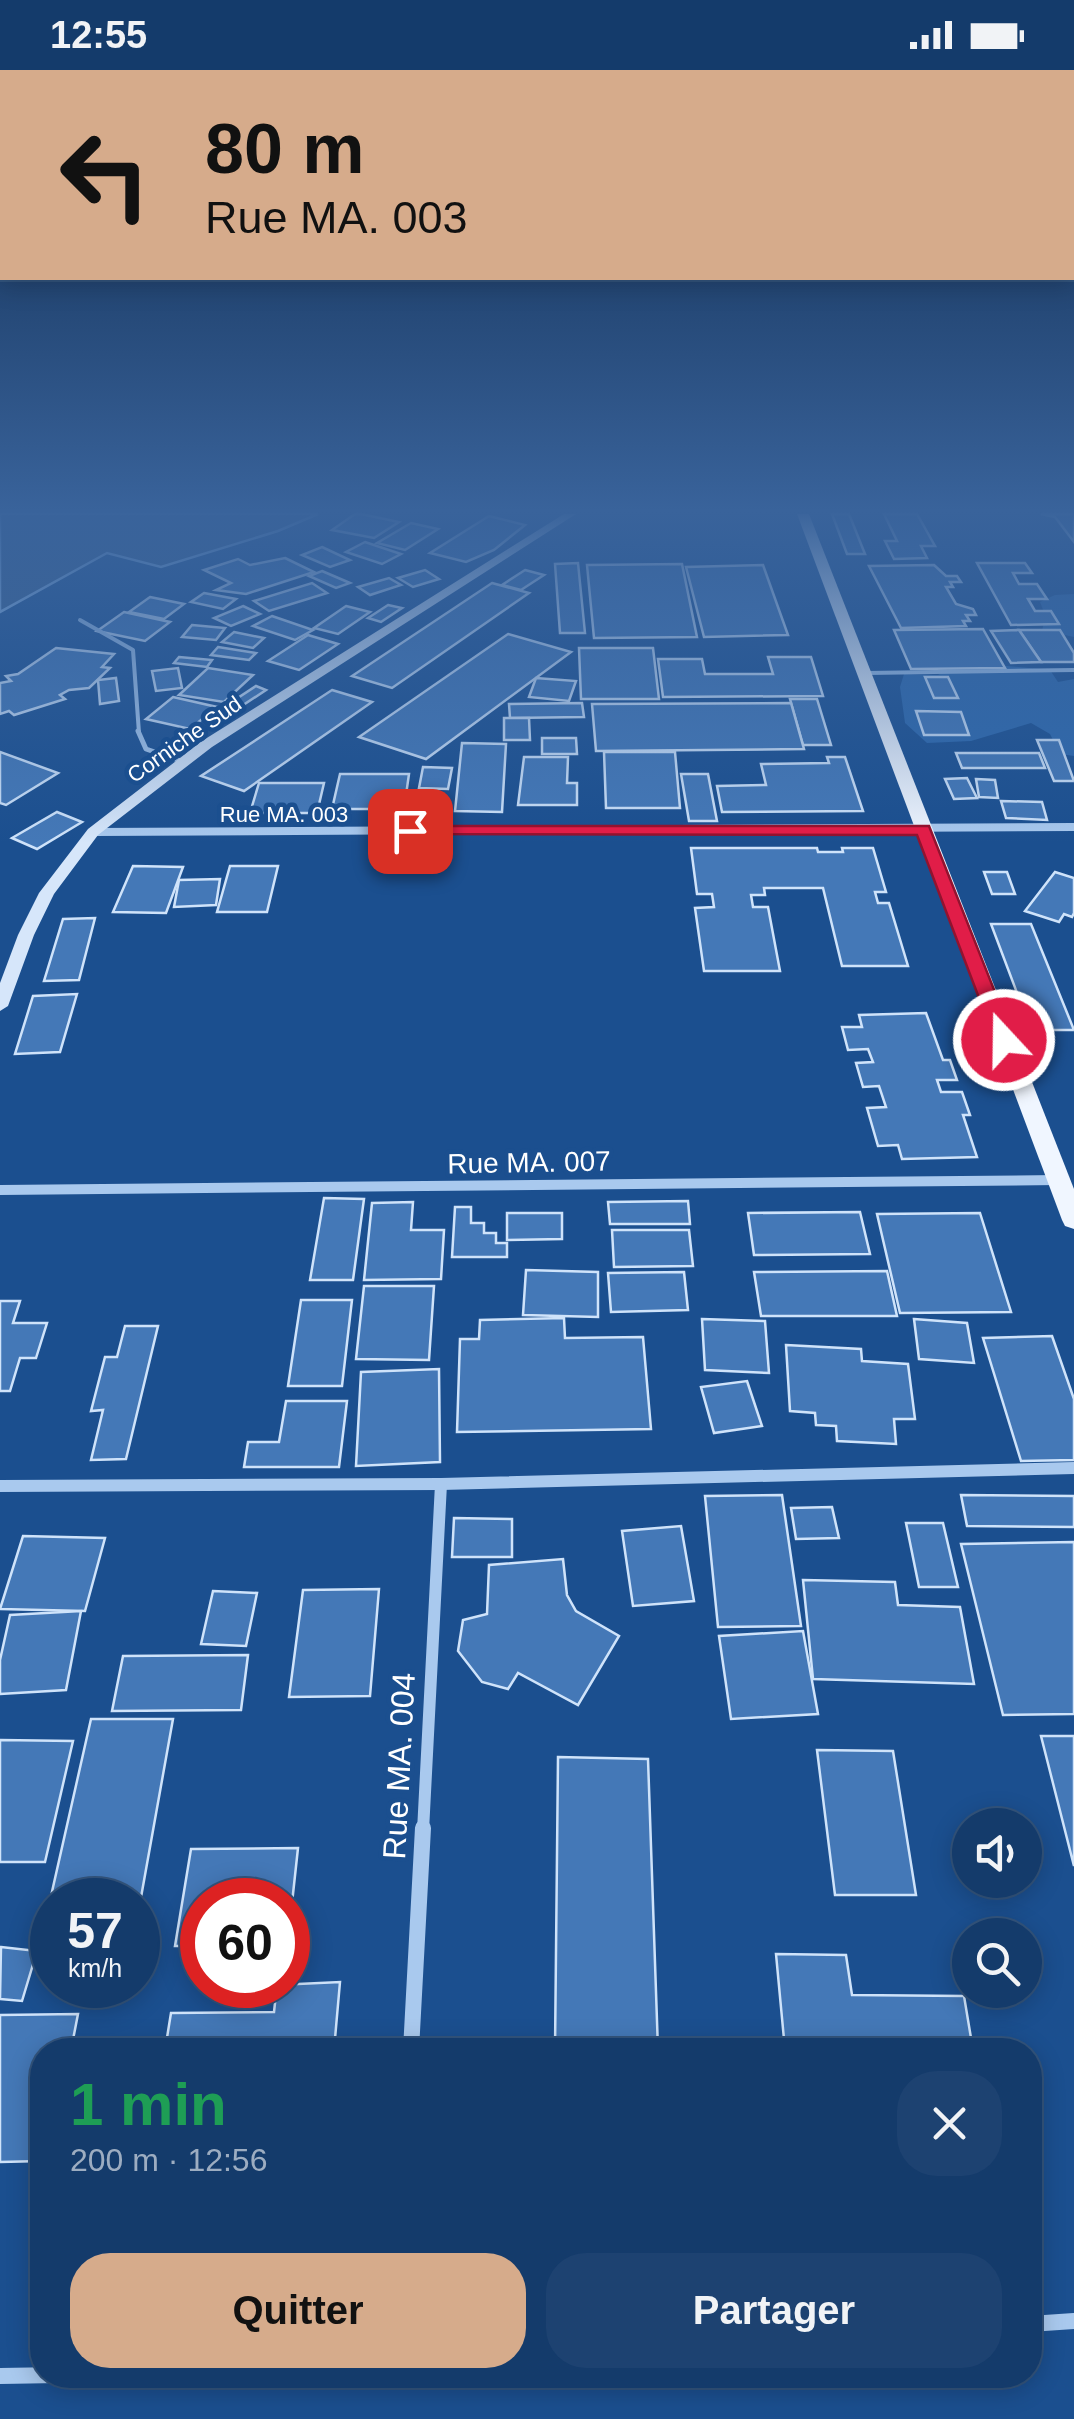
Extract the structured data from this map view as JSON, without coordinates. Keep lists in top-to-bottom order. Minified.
{"streets":{"main road":["Corniche Sud"],"street":["Rue MA. 003","Rue MA. 007","Rue MA. 004"]},"crossings":[["Corniche Sud","Rue MA. 003"]],"page":{"status":"12:55","turn":["80 m","Rue MA. 003"],"speed":"57 km/h","limit":"60","heading":["1 min","200 m · 12:56"],"buttons":["Quitter","Partager"]}}
